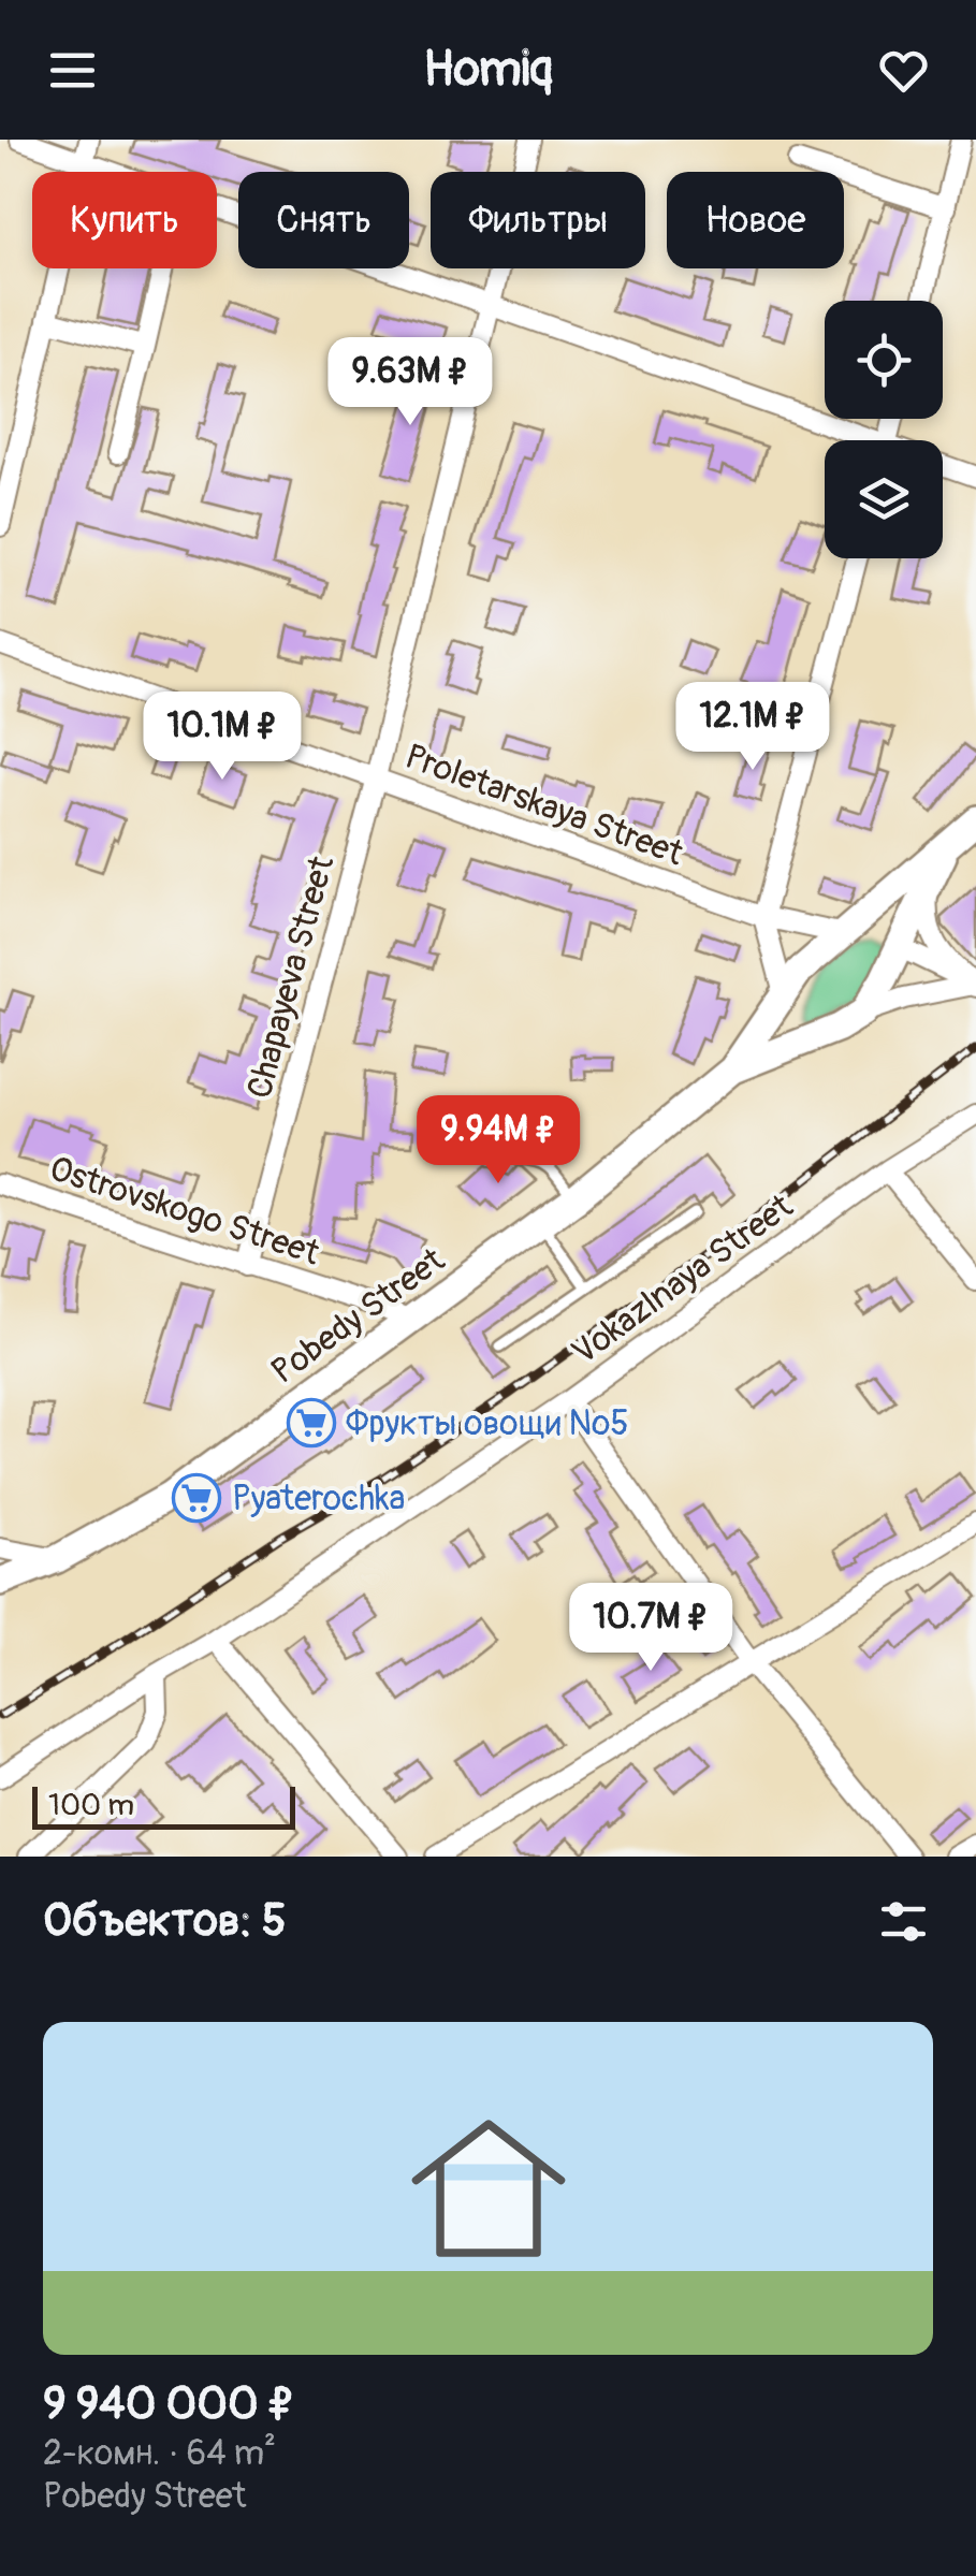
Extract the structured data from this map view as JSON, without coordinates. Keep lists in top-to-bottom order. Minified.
{"streets":{"street":["Proletarskaya Street","Chapayeva Street","Ostrovskogo Street","Vokazlnaya Street","Pobedy Street"]},"crossings":[["Proletarskaya Street","Chapayeva Street"],["Proletarskaya Street","Pobedy Street"],["Chapayeva Street","Ostrovskogo Street"],["Ostrovskogo Street","Pobedy Street"]],"places":{"supermarket":["Фрукты овощи №5","Pyaterochka"]},"scale_bar":"100 m","page":{"header":"Homiq","chip":["Купить","Снять","Фильтры","Новое"],"price":["9.63M ₽","12.1M ₽","10.1M ₽","9.94M ₽","10.7M ₽"],"scale":"100 m","heading":"Объектов: 5","list":[{"name":"9 940 000 ₽","note":"2-комн. · 64 m² · Pobedy Street"}]}}
